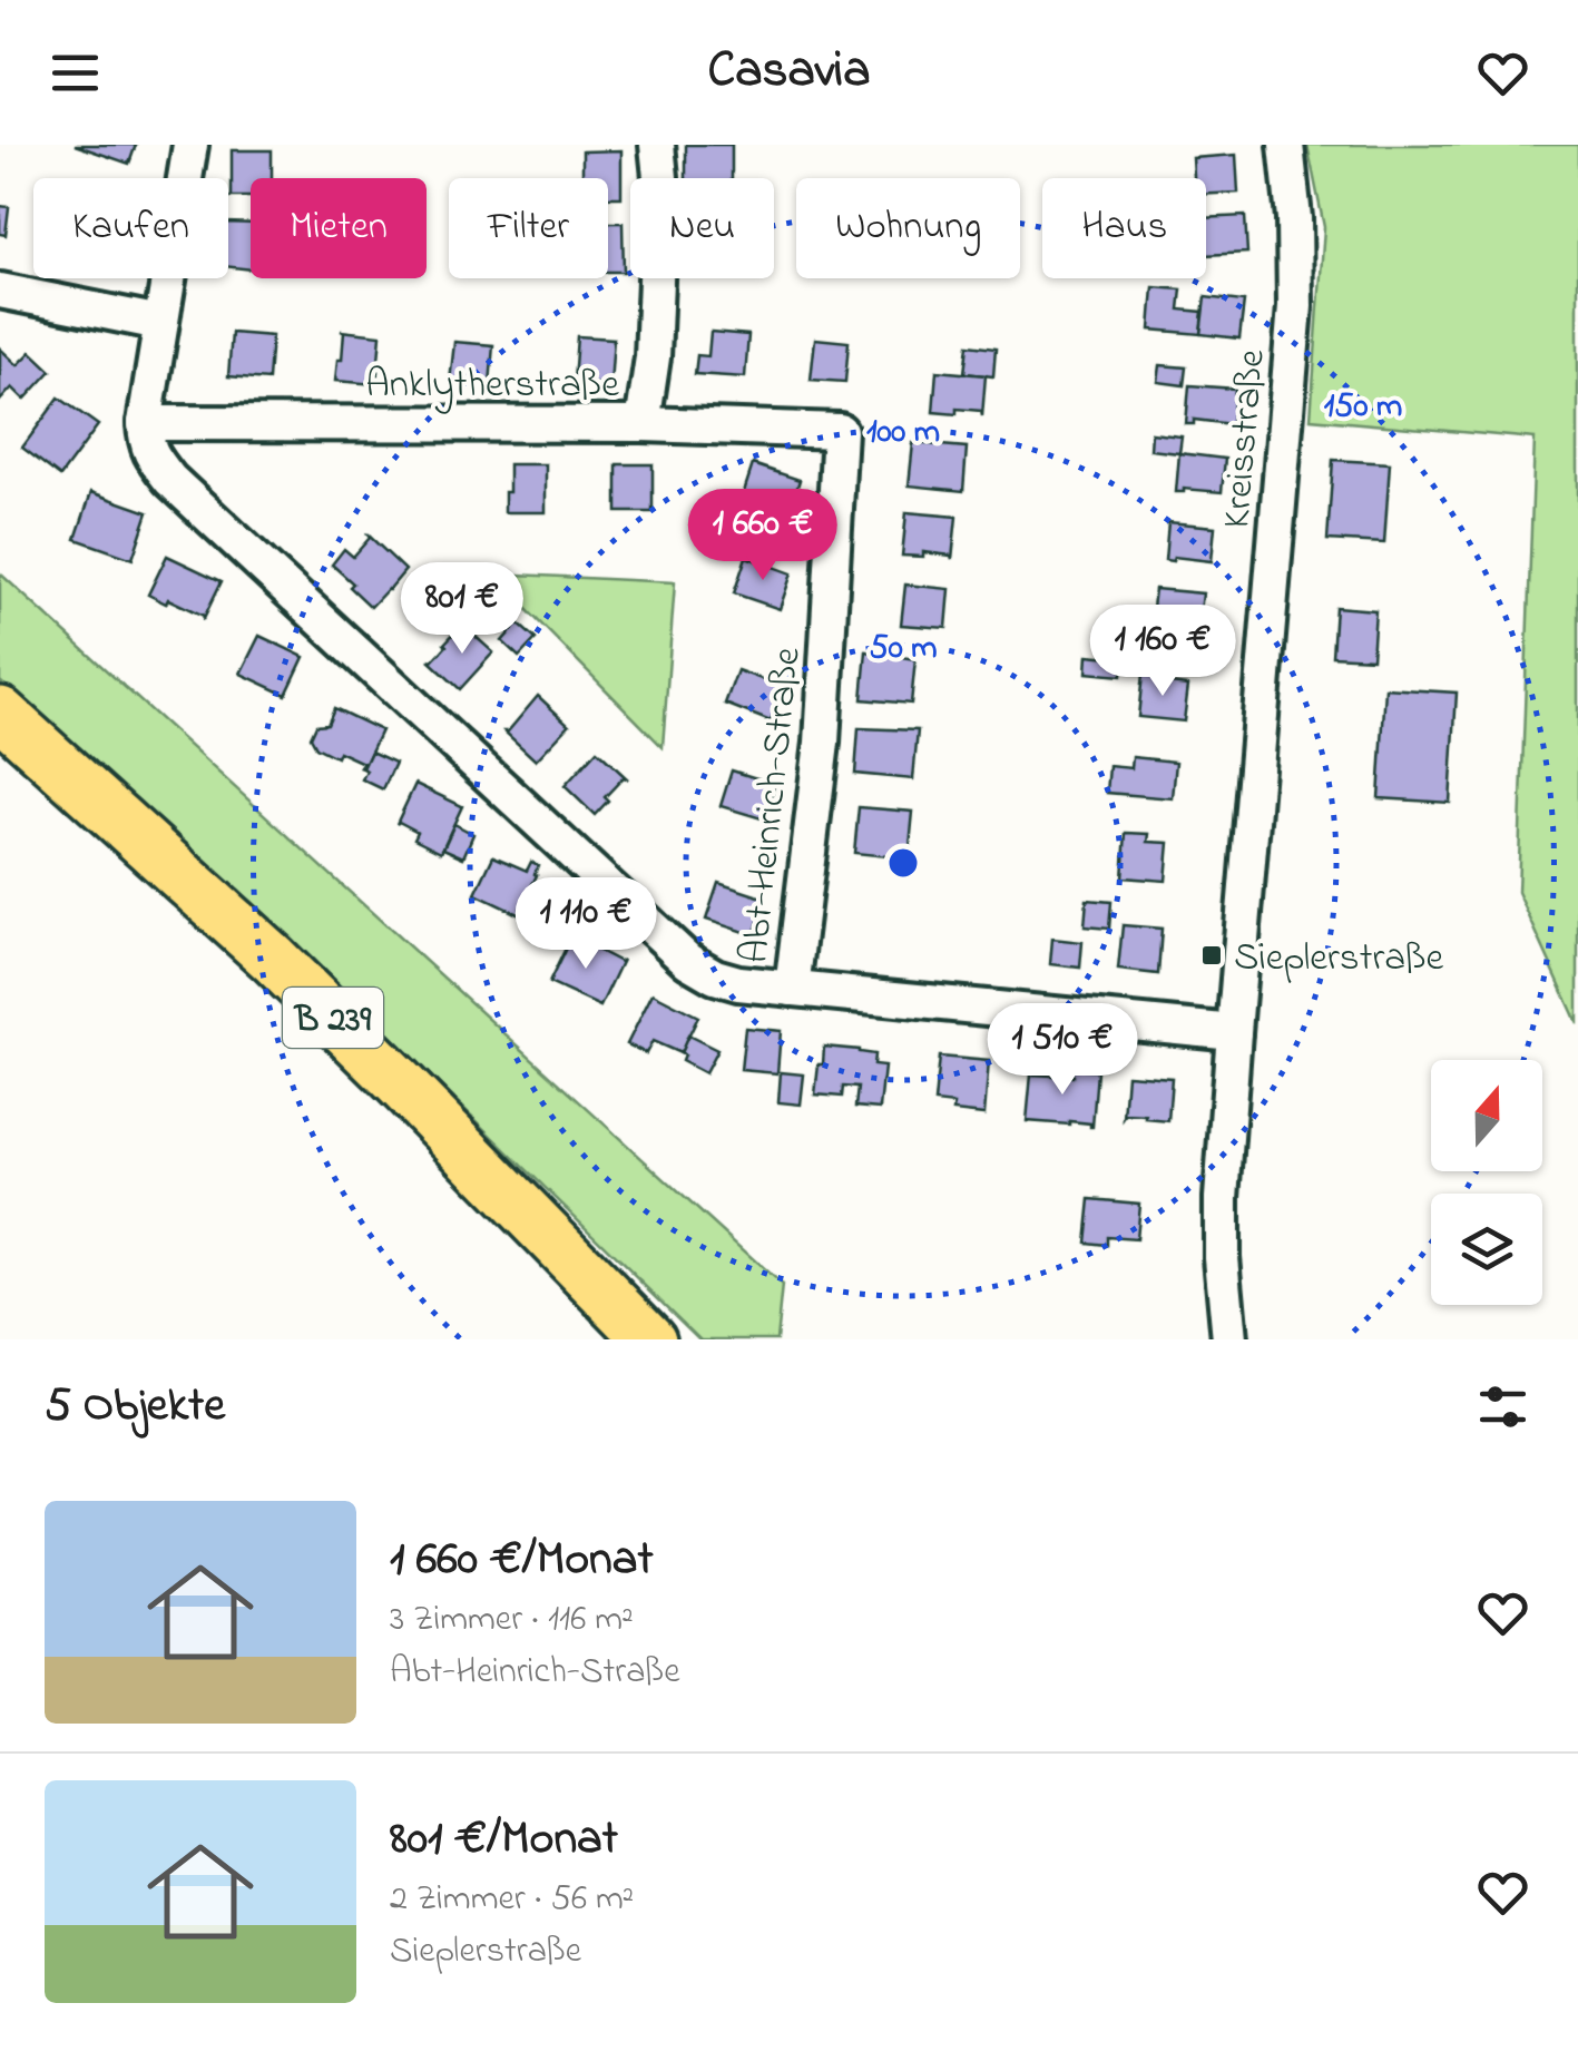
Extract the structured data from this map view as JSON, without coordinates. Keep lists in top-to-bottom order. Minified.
{"streets":{"main road":["B 239"],"street":["Anklytherstraße","Kreisstraße","Abt-Heinrich-Straße"]},"crossings":[["Anklytherstraße","Abt-Heinrich-Straße"]],"places":{"transit":["Sieplerstraße"]},"north":"top","page":{"header":"Casavia","chip":["Kaufen","Mieten","Filter","Neu","Wohnung","Haus"],"price":["1 660 €","801 €","1 160 €","1 110 €","1 510 €"],"heading":"5 Objekte","list":[{"name":"1 660 €/Monat","note":"3 Zimmer · 116 m² · Abt-Heinrich-Straße"},{"name":"801 €/Monat","note":"2 Zimmer · 56 m² · Sieplerstraße"}]},"rings":["150 m","100 m","50 m"]}
